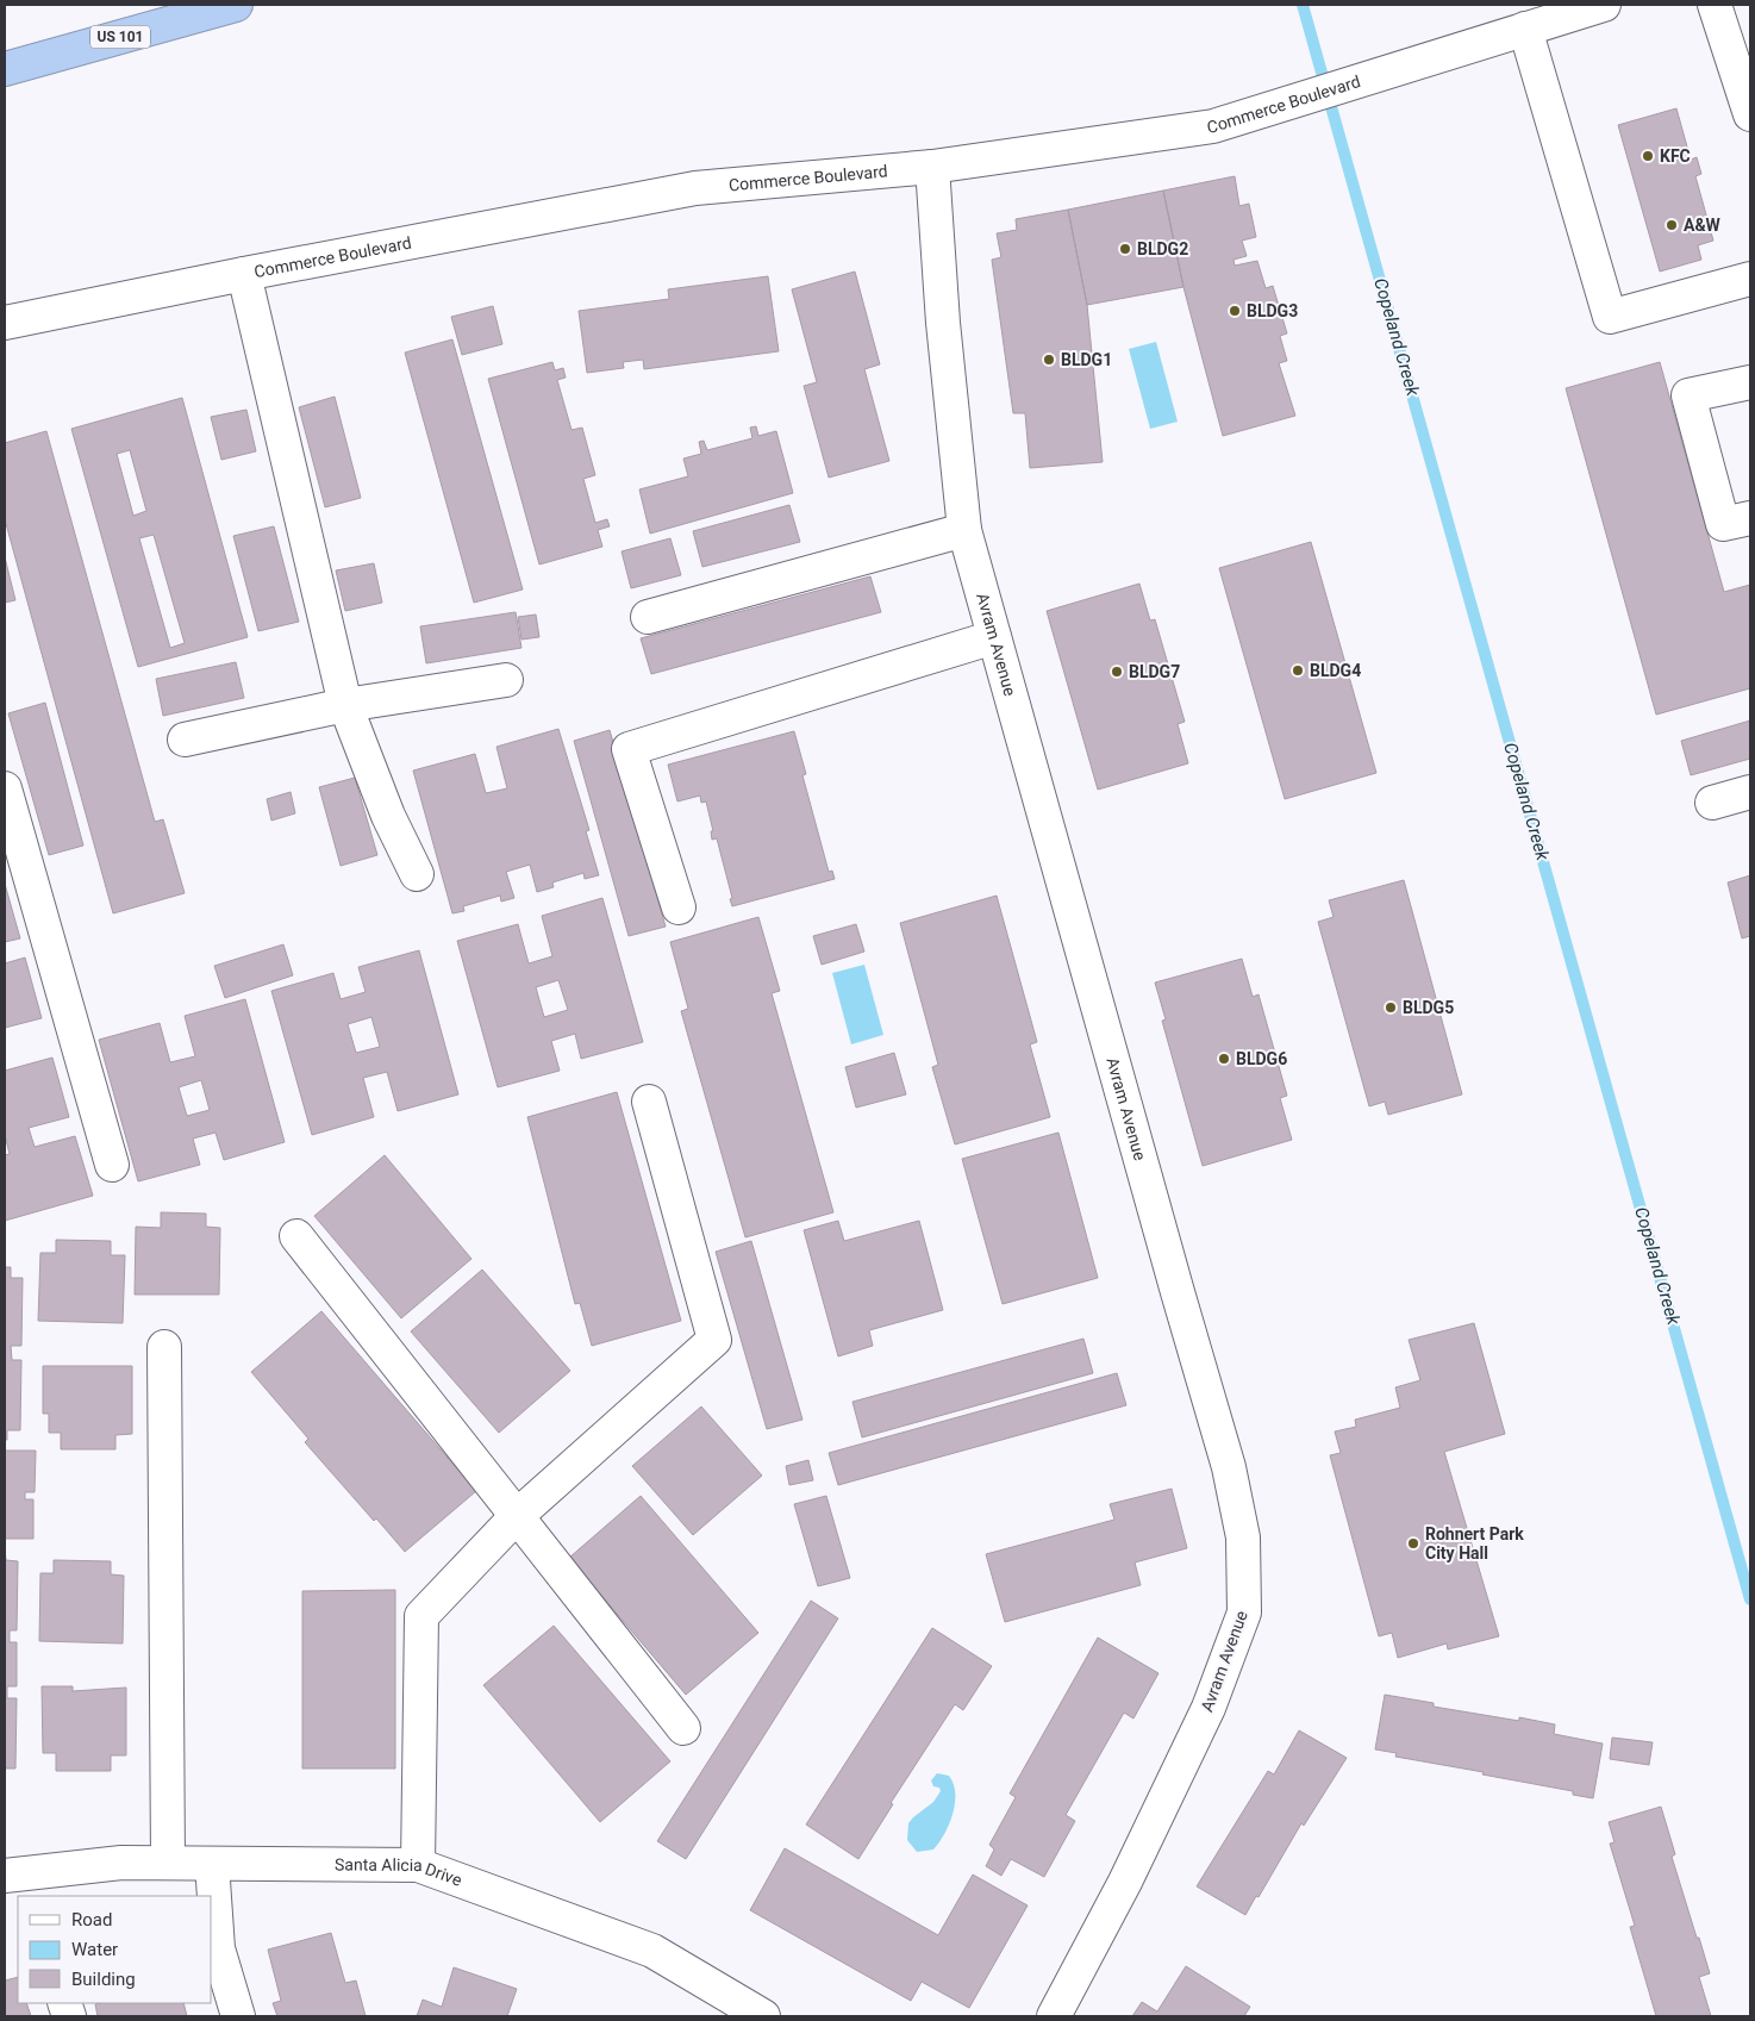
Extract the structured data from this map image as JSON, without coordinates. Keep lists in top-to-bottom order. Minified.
{"streets":{"highway":["US 101"],"street":["Commerce Boulevard","Avram Avenue","Santa Alicia Drive"]},"crossings":[["Commerce Boulevard","Avram Avenue"]],"water":["Copeland Creek"],"places":["KFC","A&W","BLDG2","BLDG3","BLDG1","BLDG4","BLDG7","BLDG5","BLDG6","Rohnert Park City Hall"],"legend":["Road","Water","Building"]}
